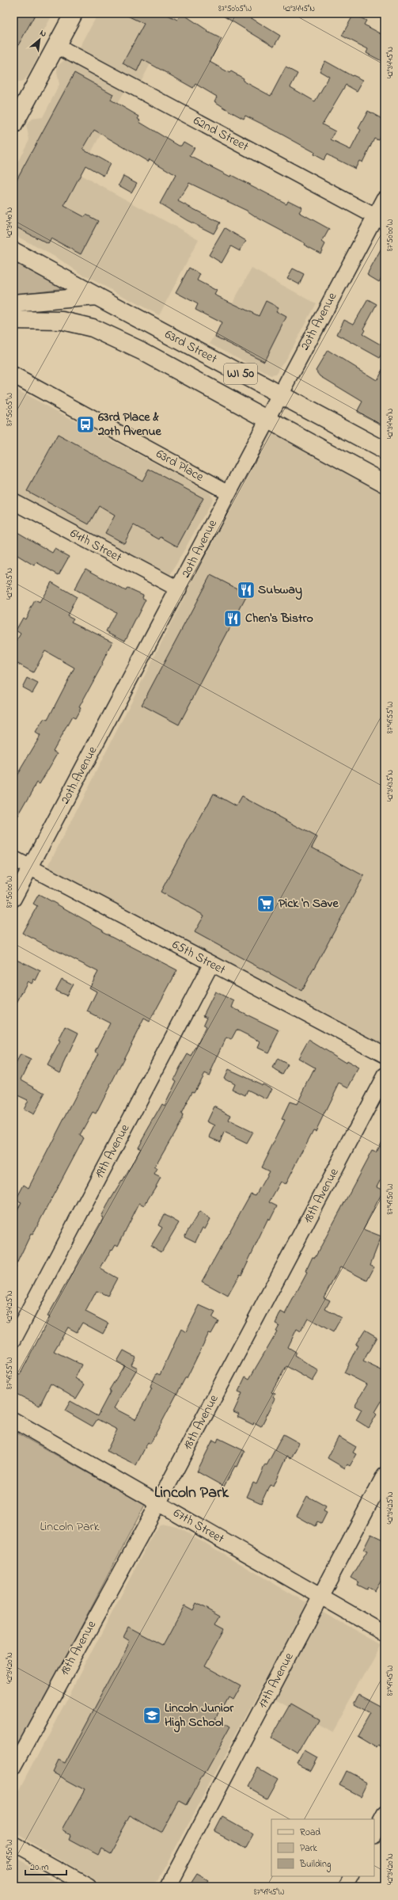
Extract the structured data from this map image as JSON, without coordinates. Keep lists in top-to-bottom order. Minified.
{"streets":{"main road":["63rd Street","WI 50"],"street":["62nd Street","20th Avenue","63rd Place","64th Street","65th Street","19th Avenue","18th Avenue","67th Street","17th Avenue"]},"crossings":[["62nd Street","20th Avenue"],["20th Avenue","63rd Street"],["20th Avenue","63rd Place"],["20th Avenue","64th Street"],["20th Avenue","65th Street"],["65th Street","19th Avenue"],["18th Avenue","67th Street"],["67th Street","17th Avenue"]],"districts":["Lincoln Park"],"parks":["Lincoln Park"],"places":{"bus stop":["63rd Place & 20th Avenue"],"restaurant":["Subway","Chen's Bistro"],"supermarket":["Pick 'n Save"],"school or university":["Lincoln Junior High School"]},"legend":["Road","Park","Building"],"scale_bar":"20 m","north":"top right","coordinates":["87°50'05\"W","42°34'45\"N","42°34'40\"N","87°50'00\"W","42°34'35\"N","87°49'55\"W","87°49'50\"W","42°34'25\"N","42°34'20\"N","87°49'45\"W"]}
